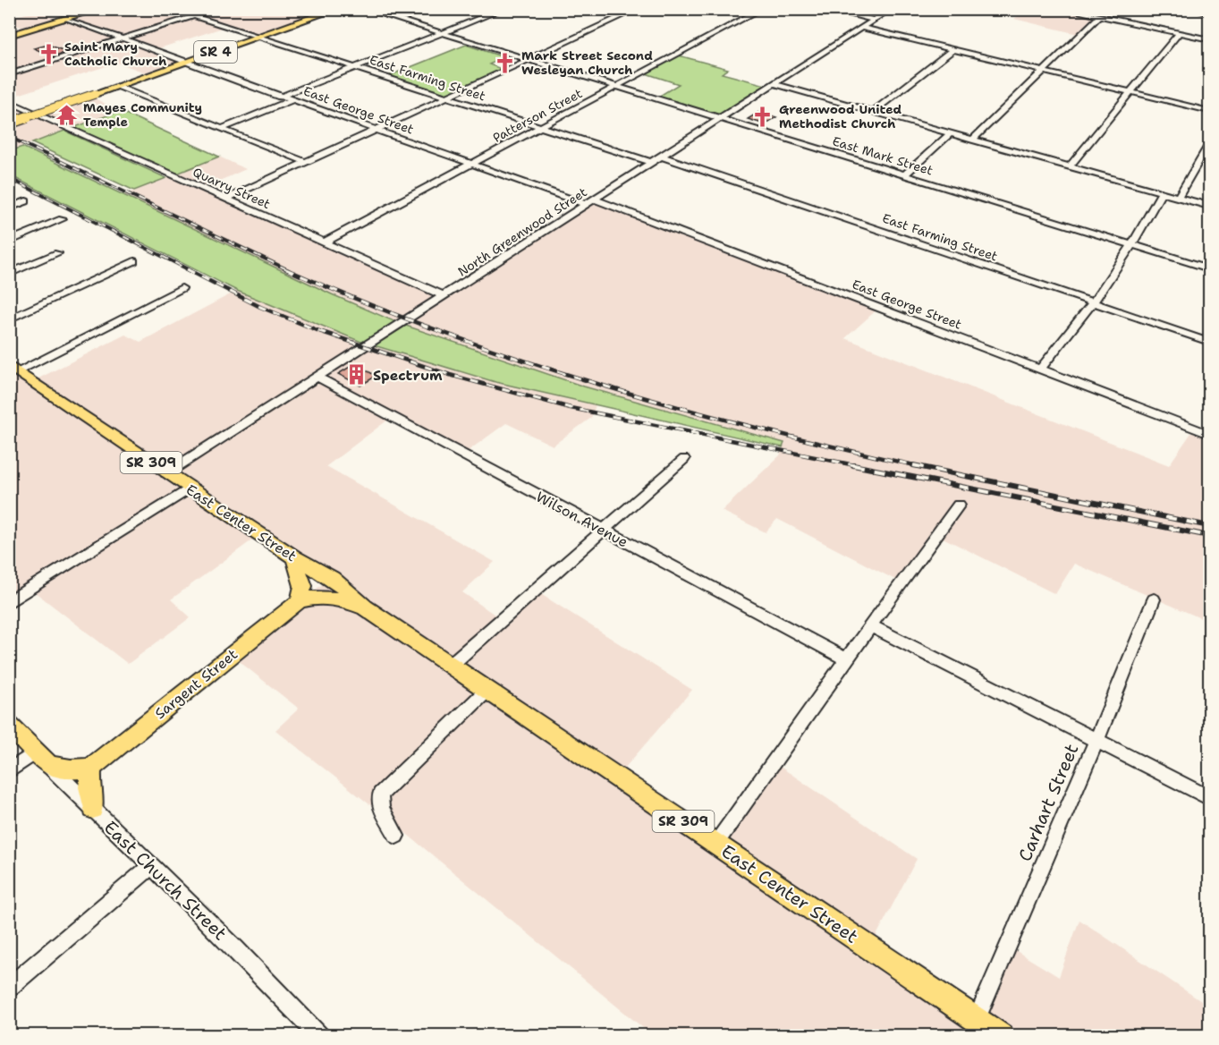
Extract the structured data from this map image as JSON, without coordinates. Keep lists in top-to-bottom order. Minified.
{"streets":{"main road":["SR 4","SR 309","East Center Street","Sargent Street","East Church Street"],"street":["East Farming Street","East George Street","Patterson Street","East Mark Street","Quarry Street","North Greenwood Street","Wilson Avenue","Carhart Street"]},"crossings":[["SR 4","East Farming Street"],["SR 4","East George Street"],["East Farming Street","Patterson Street"],["East Farming Street","North Greenwood Street"],["East George Street","Patterson Street"],["East George Street","North Greenwood Street"],["Patterson Street","East Mark Street"],["Patterson Street","Quarry Street"],["East Mark Street","North Greenwood Street"],["Quarry Street","North Greenwood Street"],["North Greenwood Street","Wilson Avenue"],["North Greenwood Street","East Center Street"],["East Center Street","Sargent Street"],["East Center Street","Carhart Street"]],"places":{"church":["Saint Mary Catholic Church","Mark Street Second Wesleyan Church","Greenwood United Methodist Church"],"temple":["Mayes Community Temple"],"building":["Spectrum"]}}
